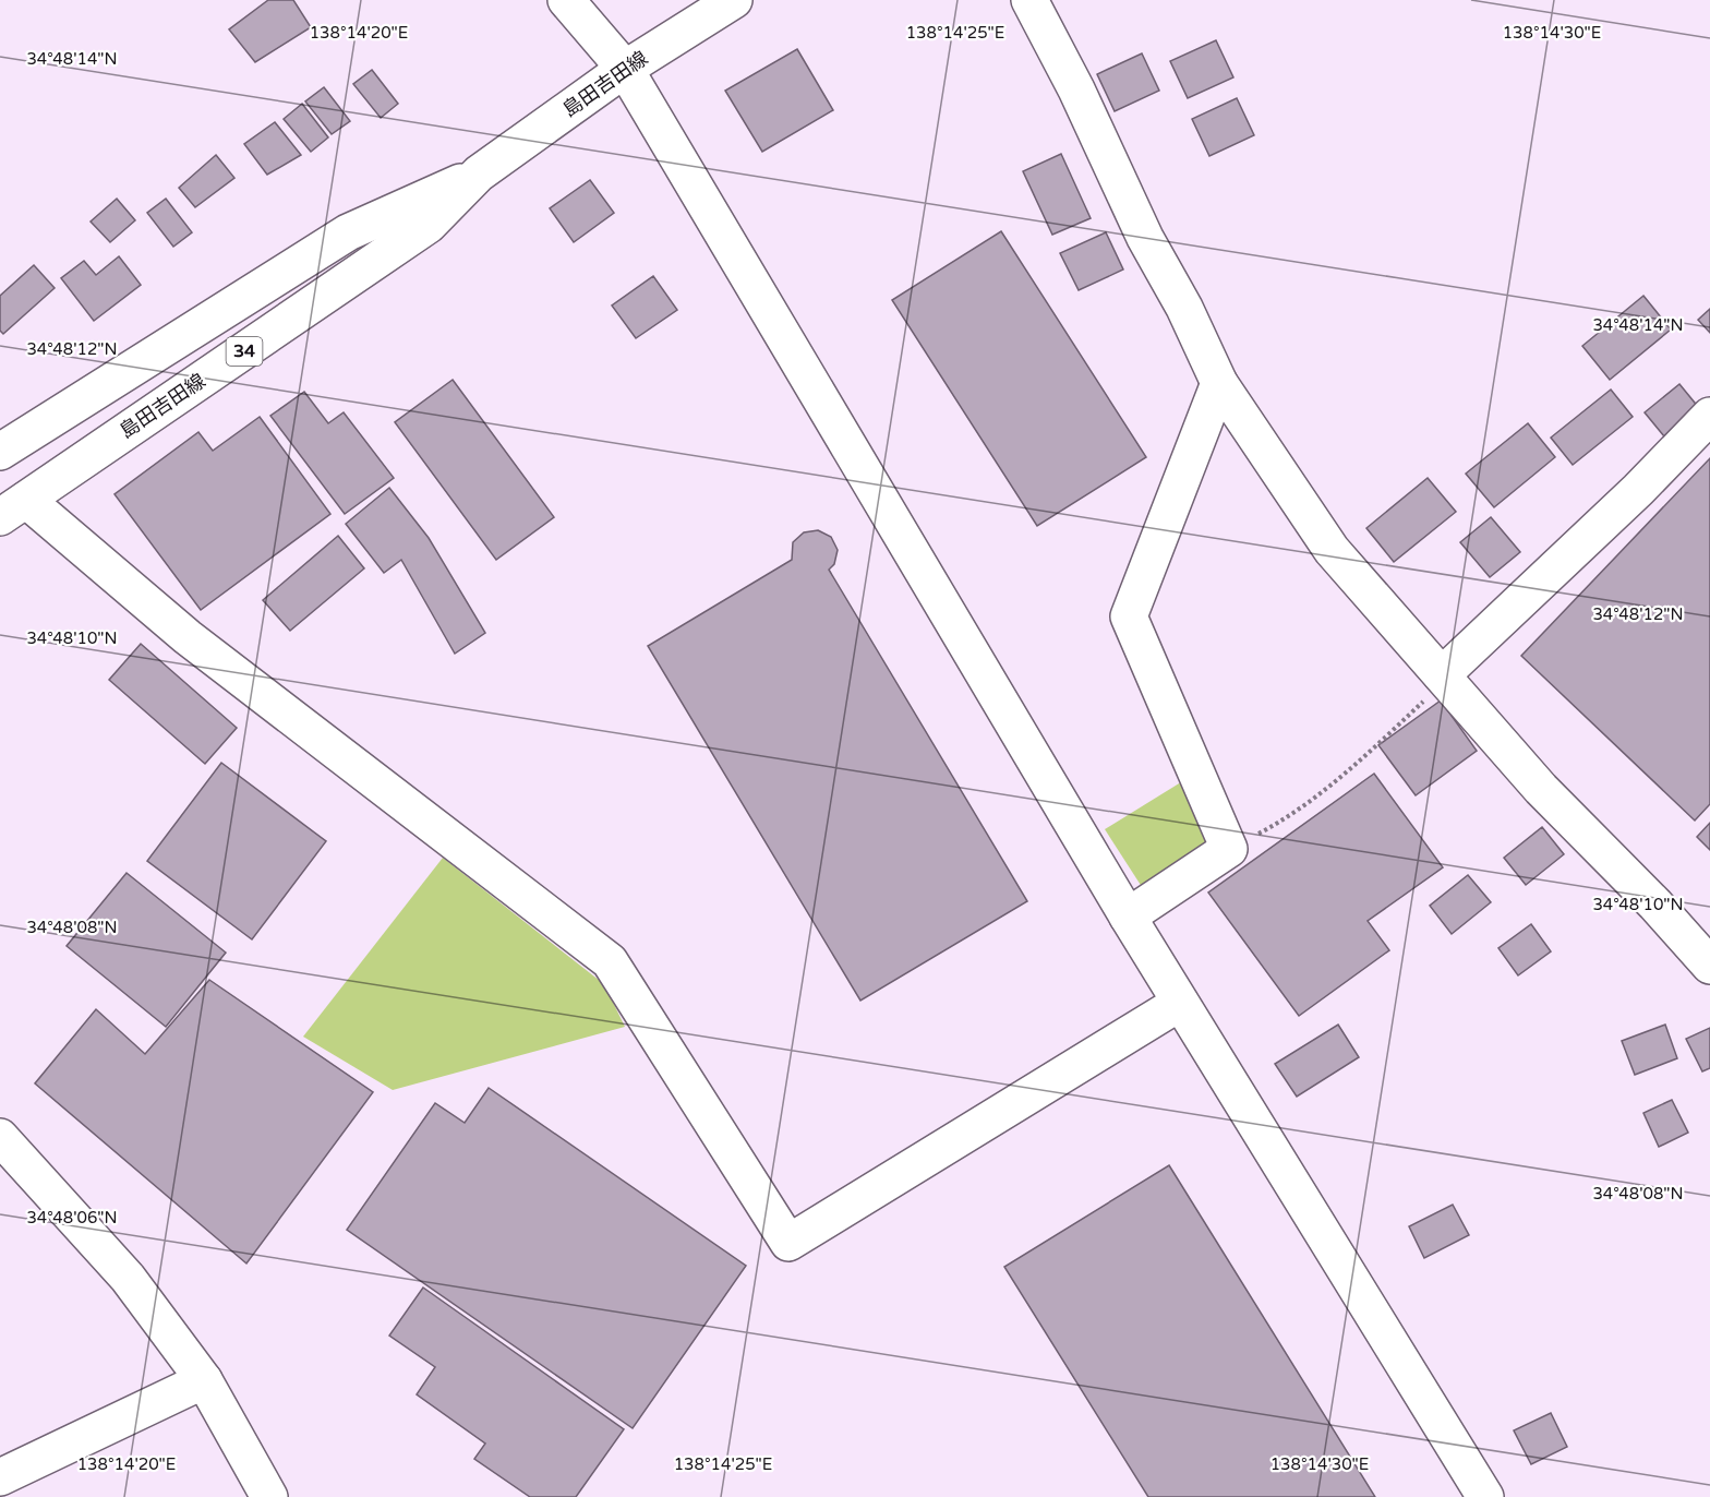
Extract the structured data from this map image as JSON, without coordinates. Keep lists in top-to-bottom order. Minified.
{"streets":{"street":["島田吉田線","34"]},"coordinates":["138°14'20\"E","138°14'25\"E","138°14'30\"E","34°48'14\"N","34°48'12\"N","34°48'10\"N","34°48'08\"N","34°48'06\"N"]}
